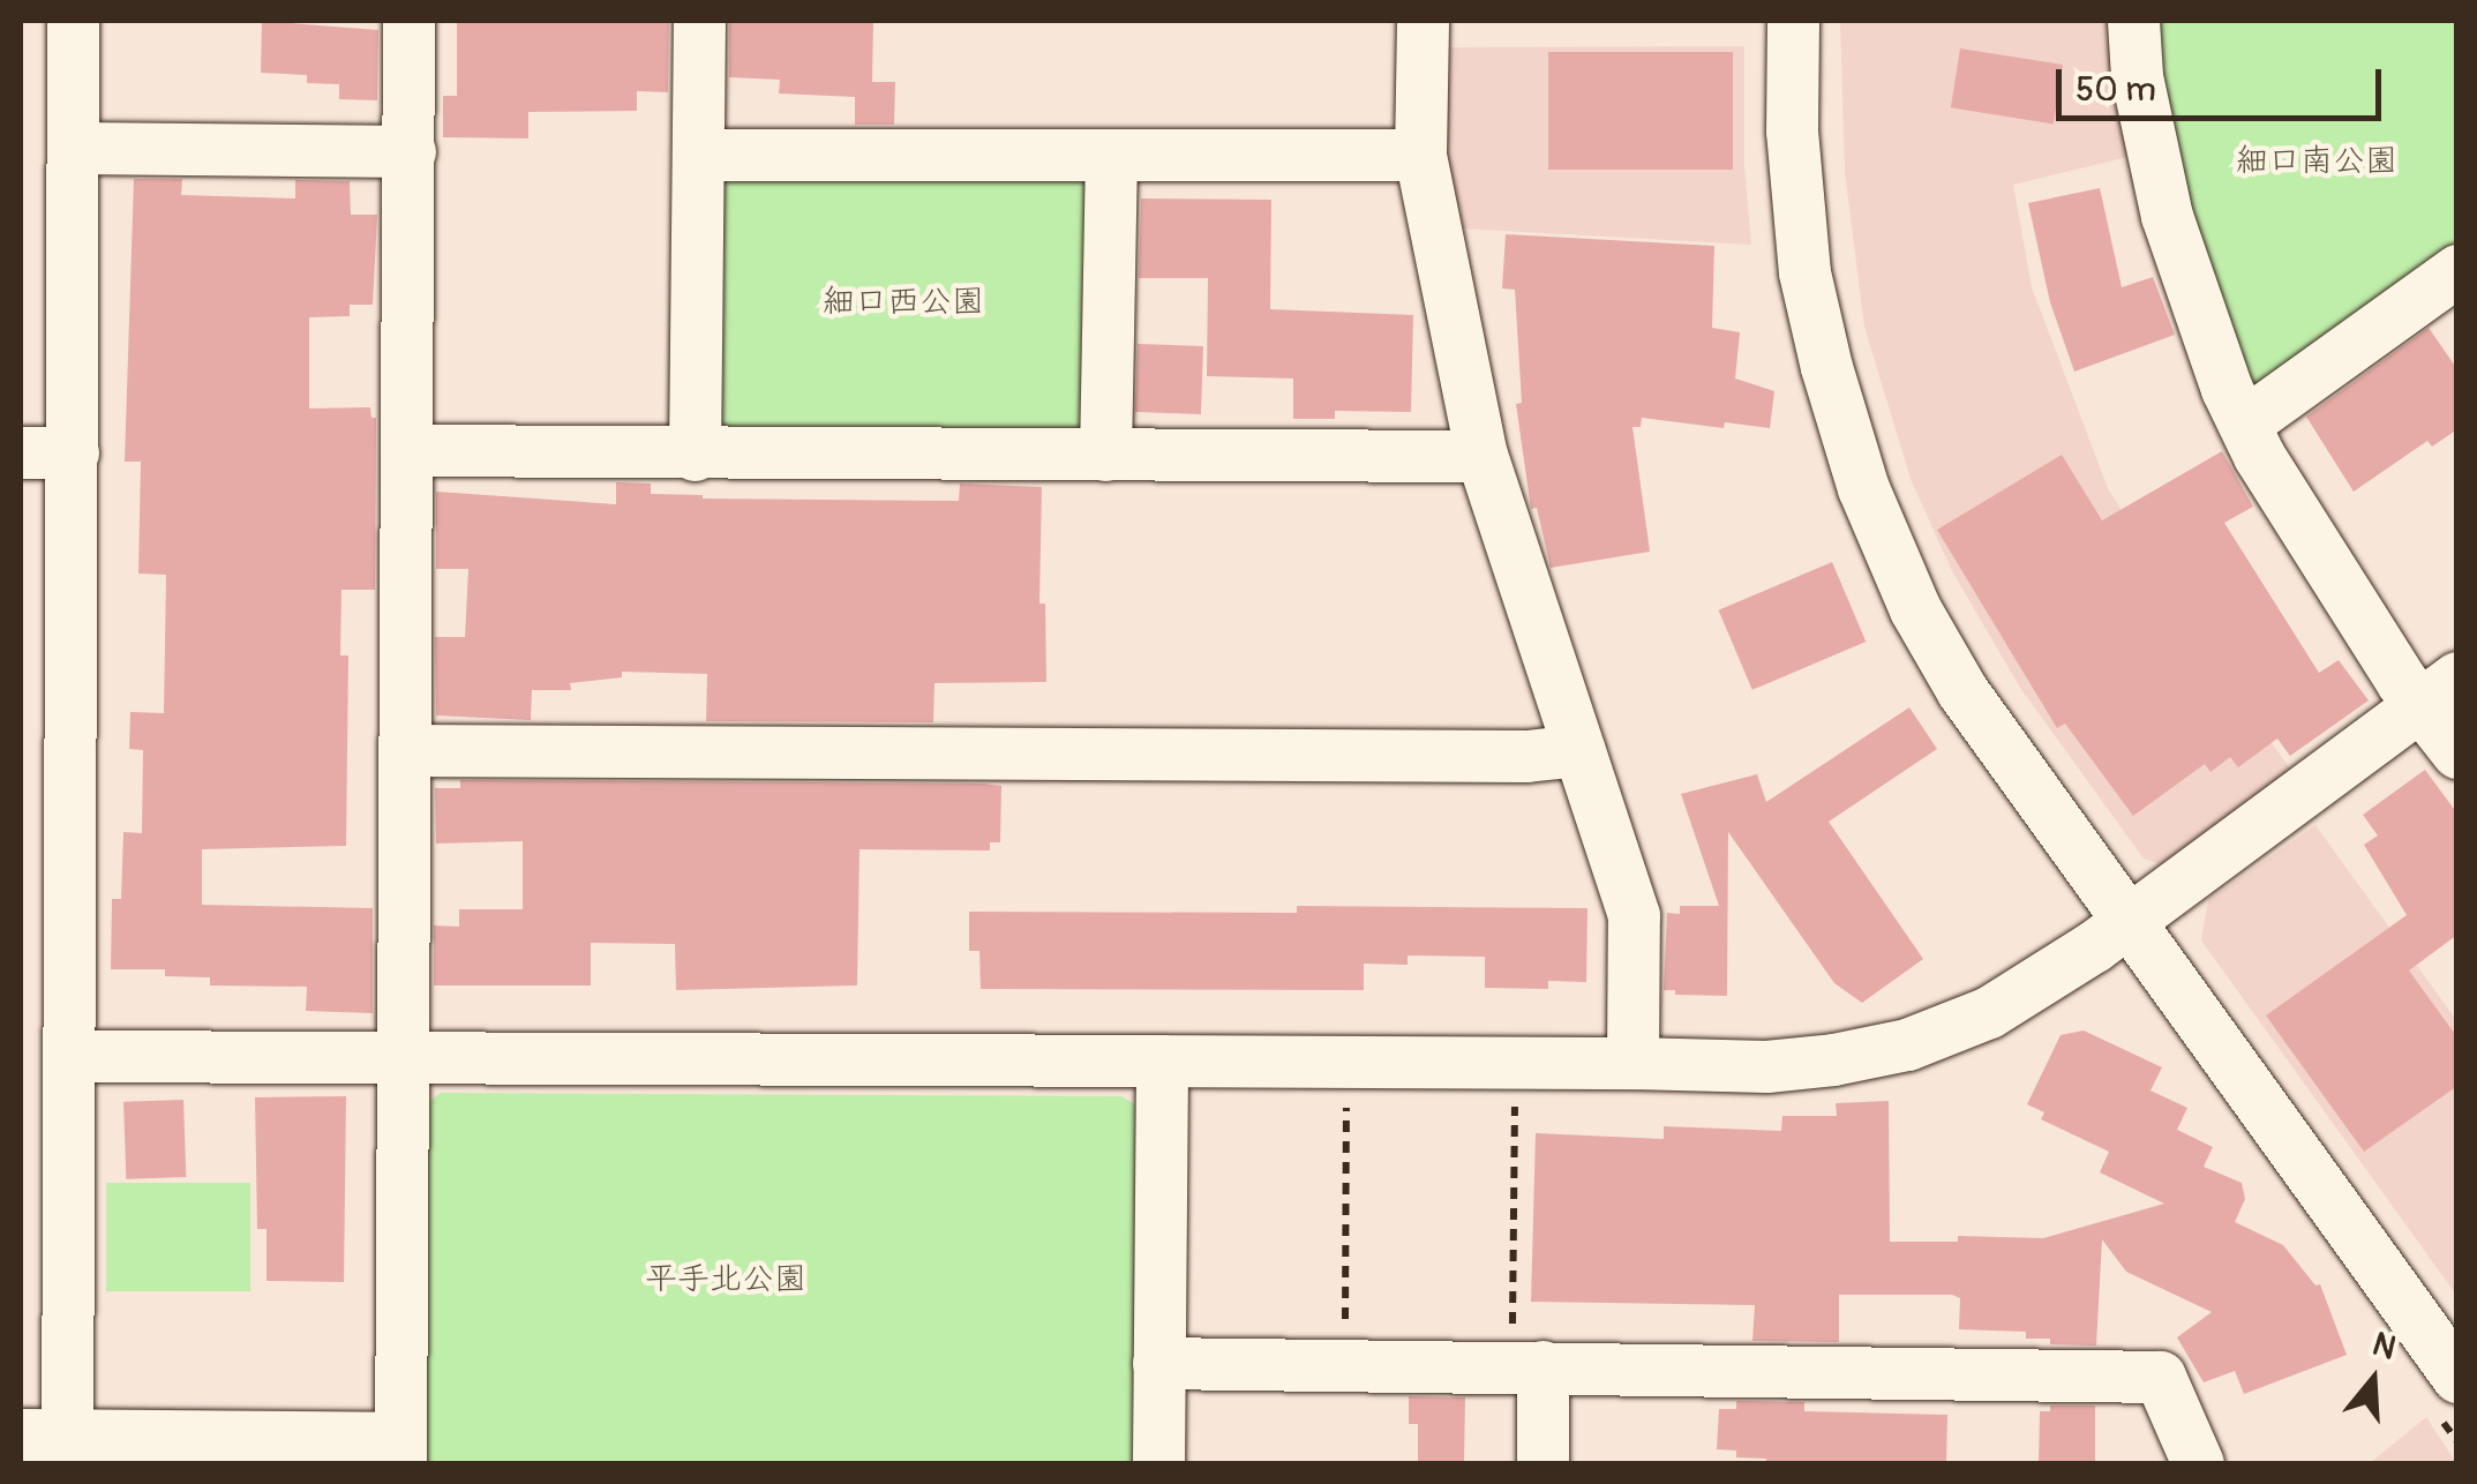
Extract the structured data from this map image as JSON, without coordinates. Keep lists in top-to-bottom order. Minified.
{"parks":["細口南公園","細口西公園","平手北公園"],"scale_bar":"50 m","north":"top"}
